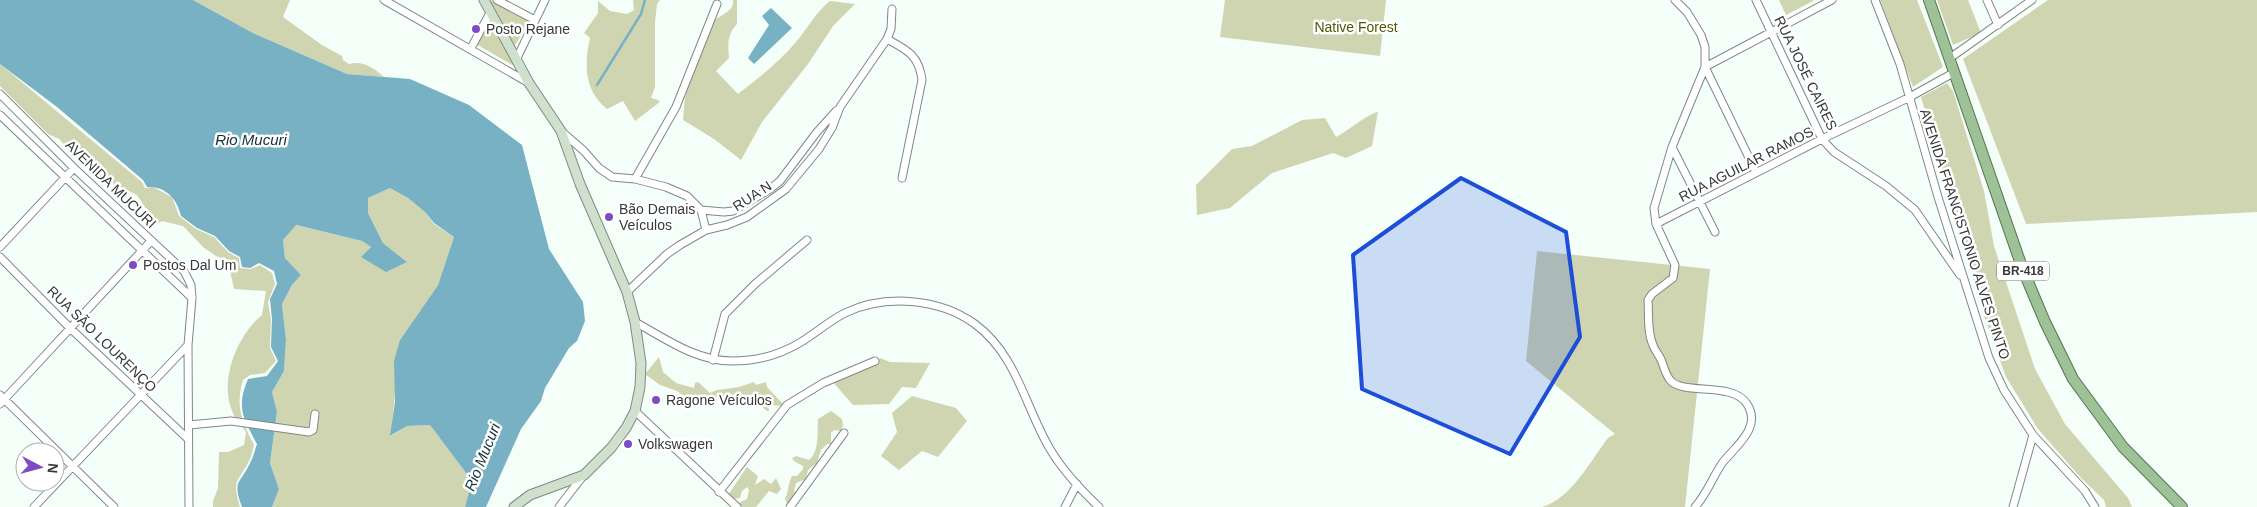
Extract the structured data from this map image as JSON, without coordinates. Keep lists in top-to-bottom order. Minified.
{"streets":{"main road":["BR-418"],"street":["RUA JOSÉ CAIRES","RUA AGUILAR RAMOS","AVENIDA MUCURI","RUA N","AVENIDA FRANCISTONIO ALVES PINTO","RUA SÃO LOURENÇO"]},"crossings":[["RUA JOSÉ CAIRES","RUA AGUILAR RAMOS"],["RUA JOSÉ CAIRES","AVENIDA FRANCISTONIO ALVES PINTO"],["RUA AGUILAR RAMOS","AVENIDA FRANCISTONIO ALVES PINTO"],["RUA AGUILAR RAMOS","BR-418"],["AVENIDA MUCURI","RUA SÃO LOURENÇO"]],"water":["Rio Mucuri"],"parks":["Native Forest"],"places":["Posto Rejane","Bão Demais Veículos","Postos Dal Um","Ragone Veículos","Volkswagen"],"north":"right"}
